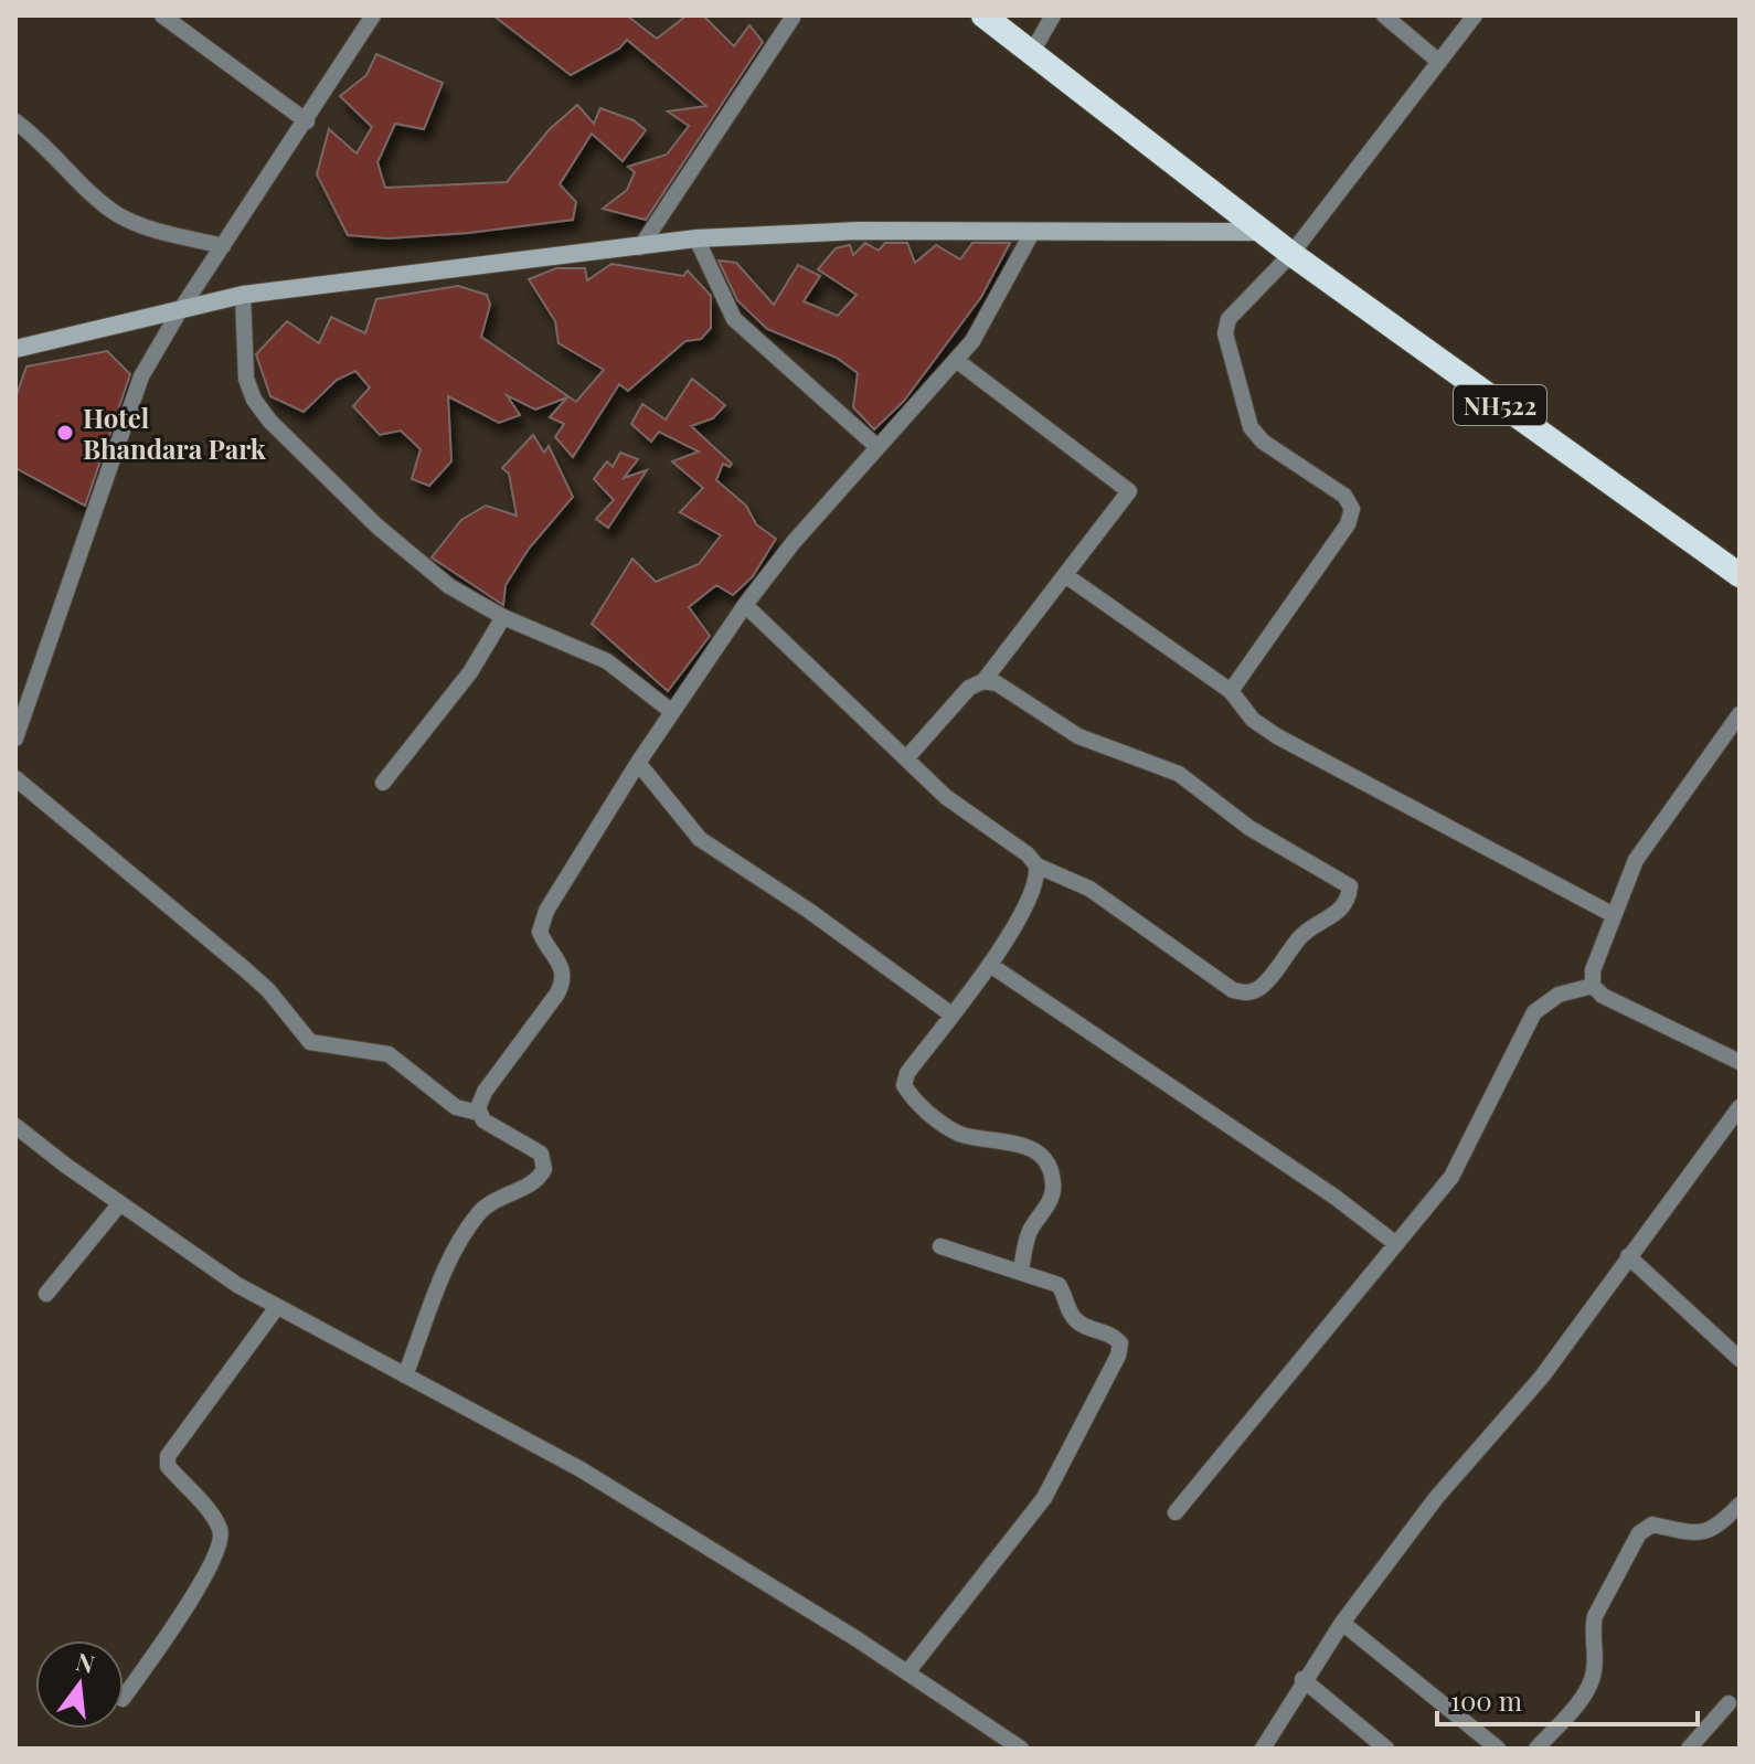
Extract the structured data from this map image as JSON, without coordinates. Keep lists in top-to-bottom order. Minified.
{"streets":{"highway":["NH522"]},"places":["Hotel Bhandara Park"],"scale_bar":"100 m","north":"top"}
